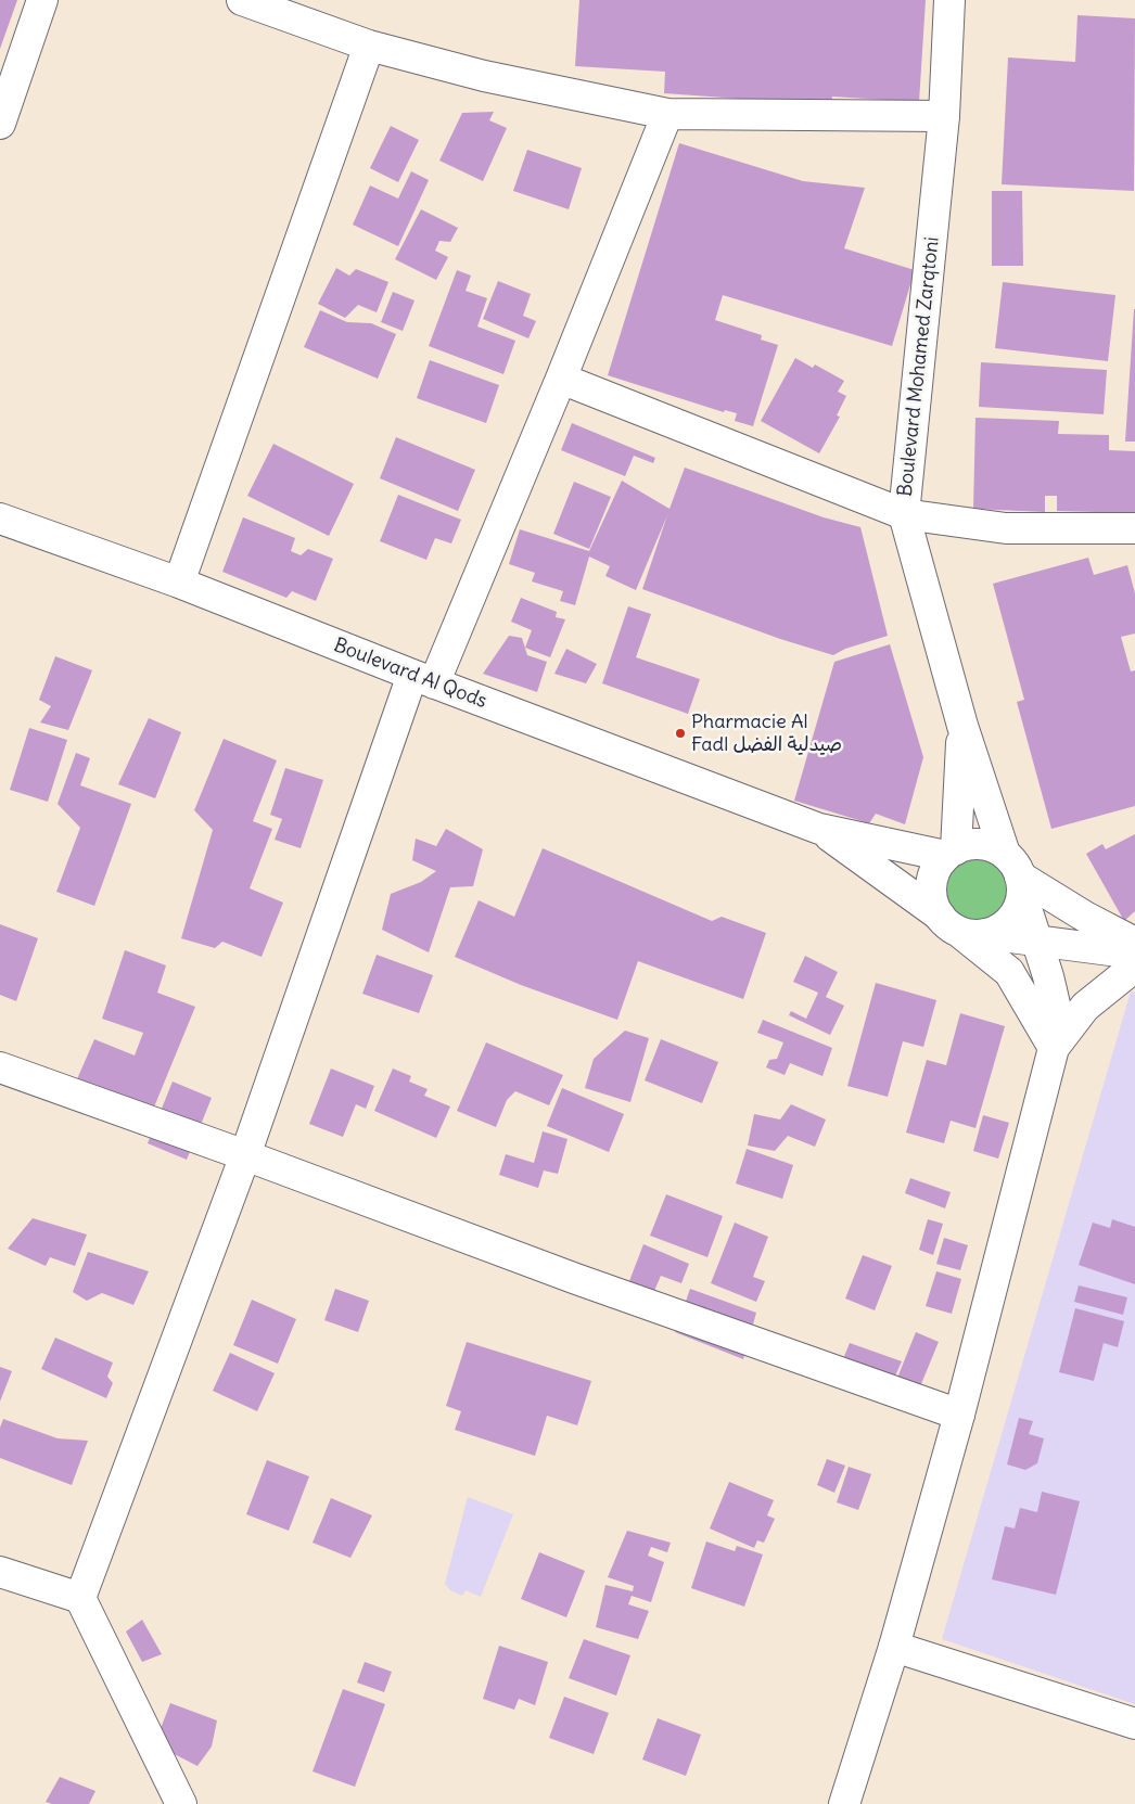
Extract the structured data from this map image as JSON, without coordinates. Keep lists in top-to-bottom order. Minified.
{"streets":{"street":["Boulevard Mohamed Zarqtoni","Boulevard Al Qods"]},"places":["Pharmacie Al Fadl صيدلية الفضل"]}
